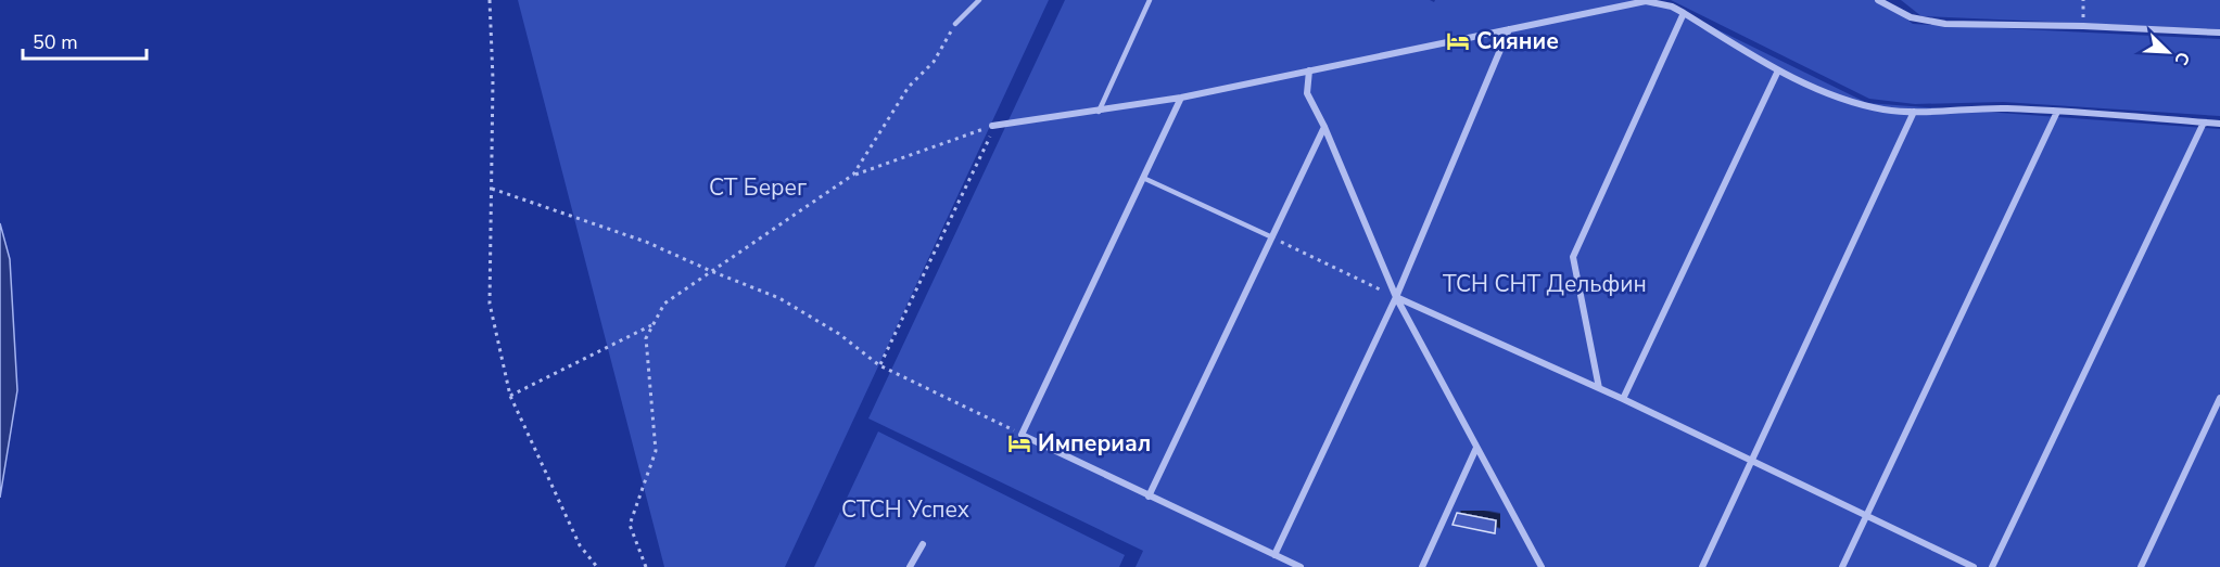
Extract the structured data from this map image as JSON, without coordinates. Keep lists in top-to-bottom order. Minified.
{"parks":["СТ Берег","ТСН СНТ Дельфин","СТСН Успех"],"places":{"hotel":["Сияние","Империал"]},"scale_bar":"50 m","north":"bottom right"}
